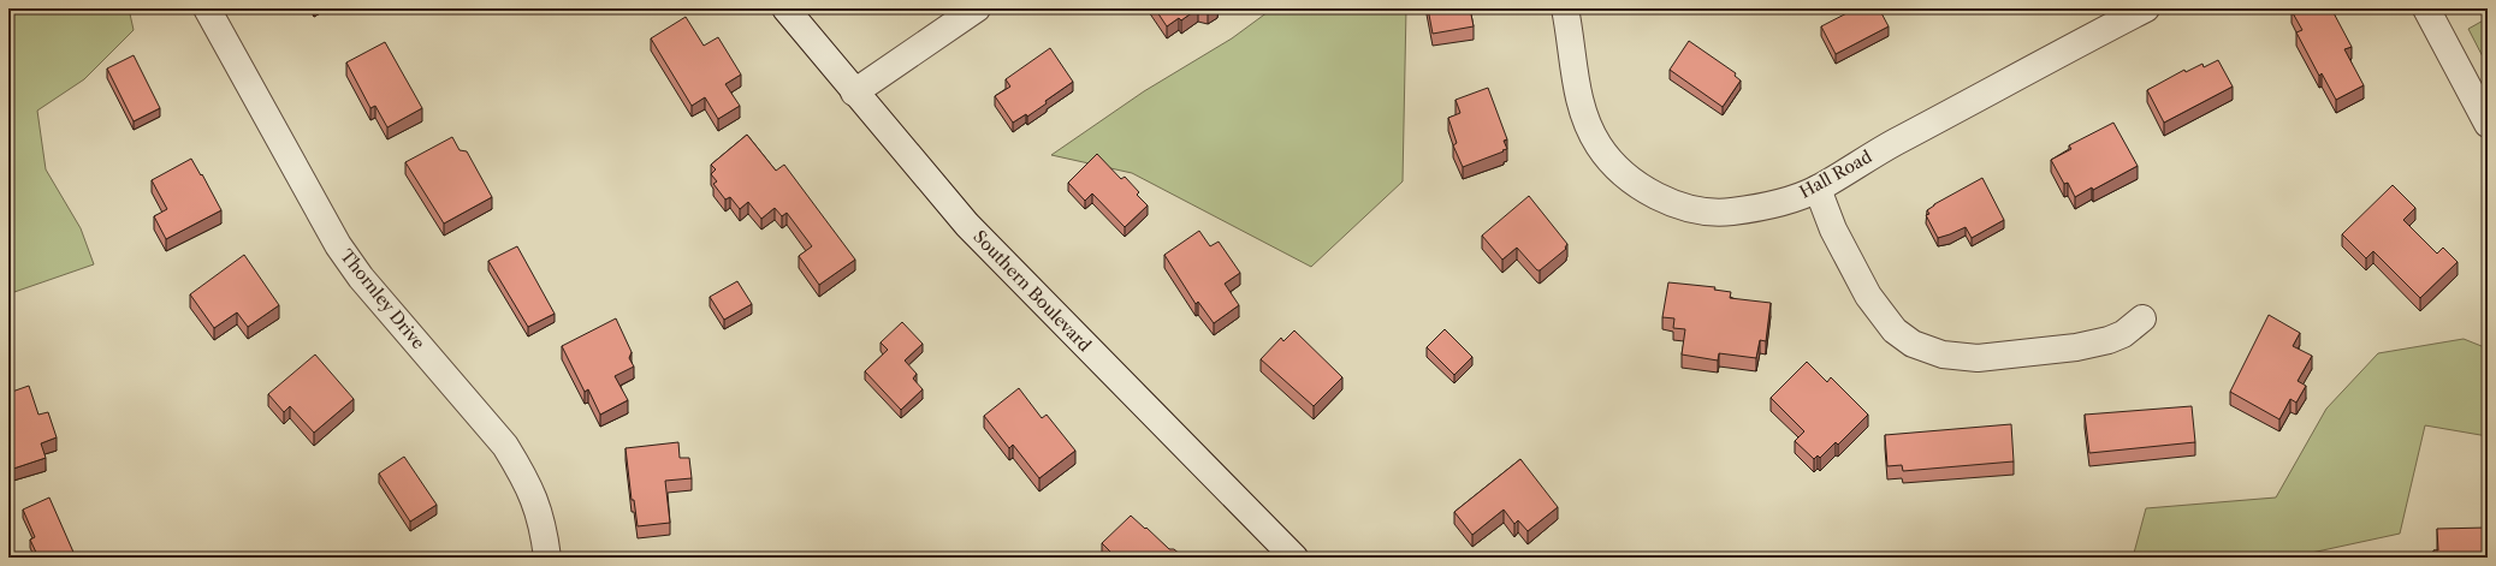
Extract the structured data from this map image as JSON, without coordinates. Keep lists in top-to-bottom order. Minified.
{"streets":{"street":["Hall Road","Southern Boulevard","Thornley Drive"]}}
